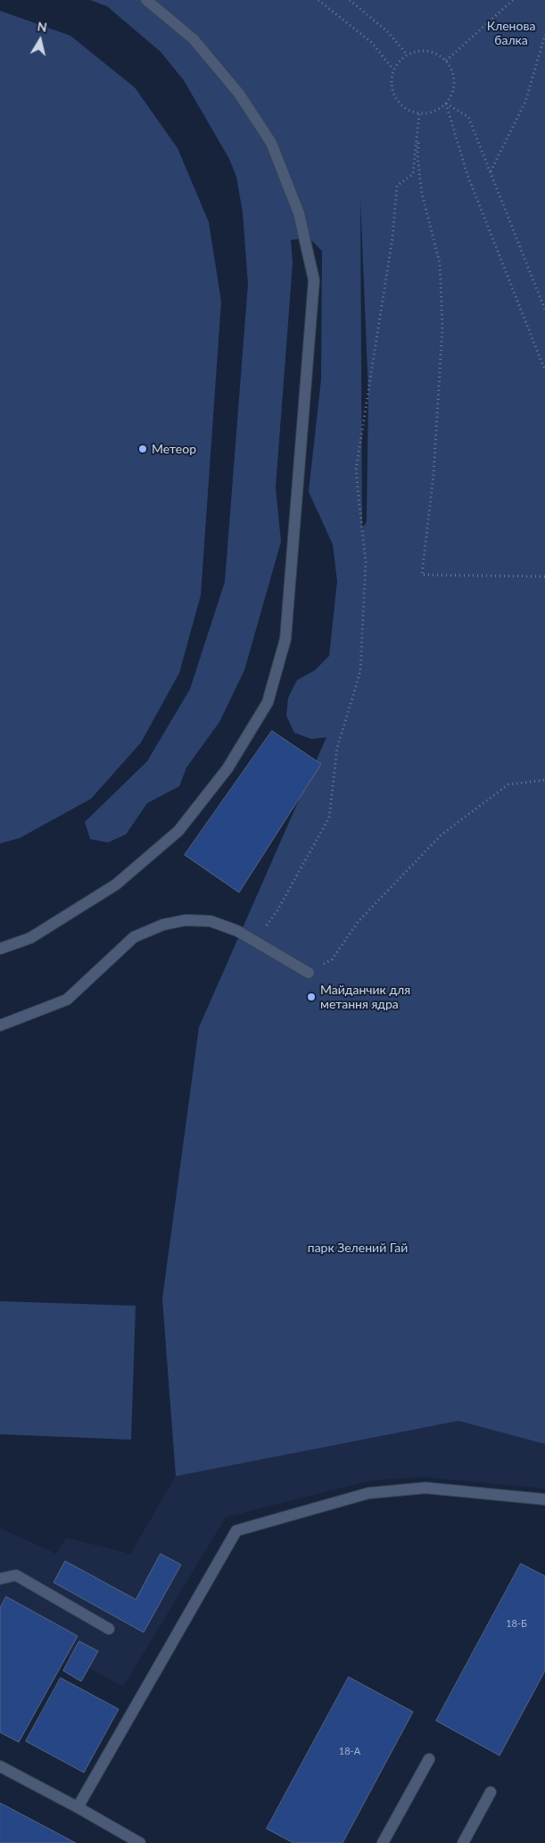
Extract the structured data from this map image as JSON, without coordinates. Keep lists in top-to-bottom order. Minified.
{"parks":["Кленова балка","парк Зелений Гай"],"places":["Метеор","Майданчик для метання ядра"],"house_numbers":["18-Б","18-А"],"north":"top"}
